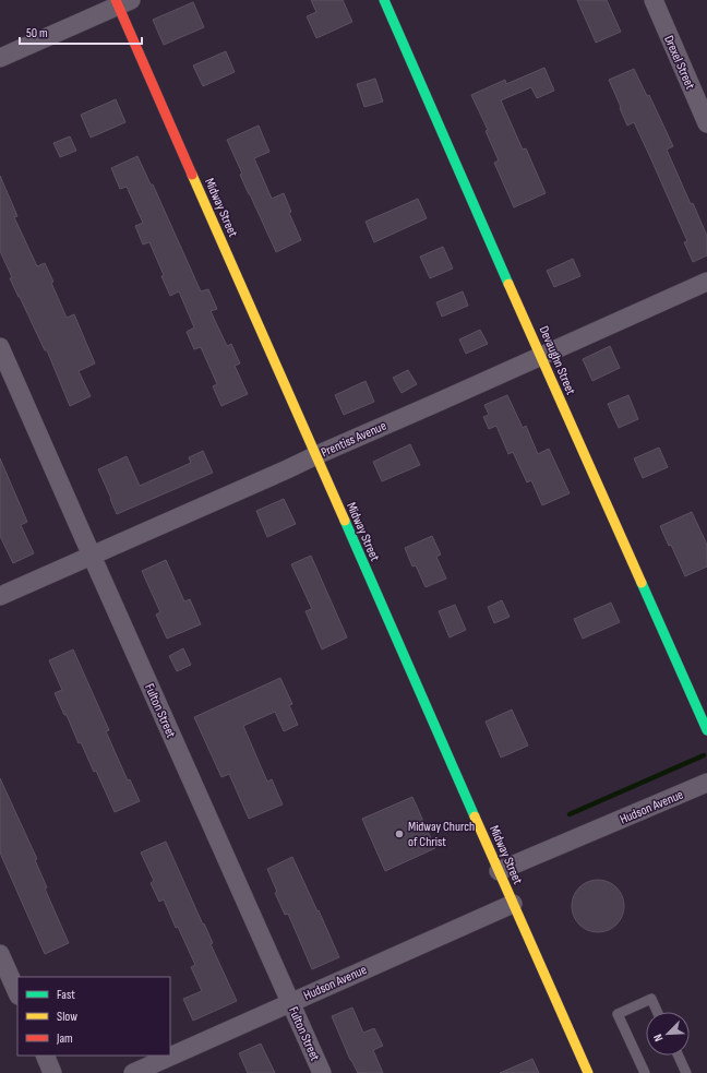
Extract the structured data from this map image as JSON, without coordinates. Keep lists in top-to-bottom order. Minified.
{"streets":{"street":["Drexel Street","Midway Street","Devaughn Street","Prentiss Avenue","Fulton Street","Hudson Avenue"]},"crossings":[["Midway Street","Prentiss Avenue"],["Midway Street","Hudson Avenue"],["Devaughn Street","Prentiss Avenue"],["Prentiss Avenue","Fulton Street"],["Fulton Street","Hudson Avenue"]],"places":["Midway Church of Christ"],"legend":["Fast","Slow","Jam"],"scale_bar":"50 m","north":"bottom left"}
